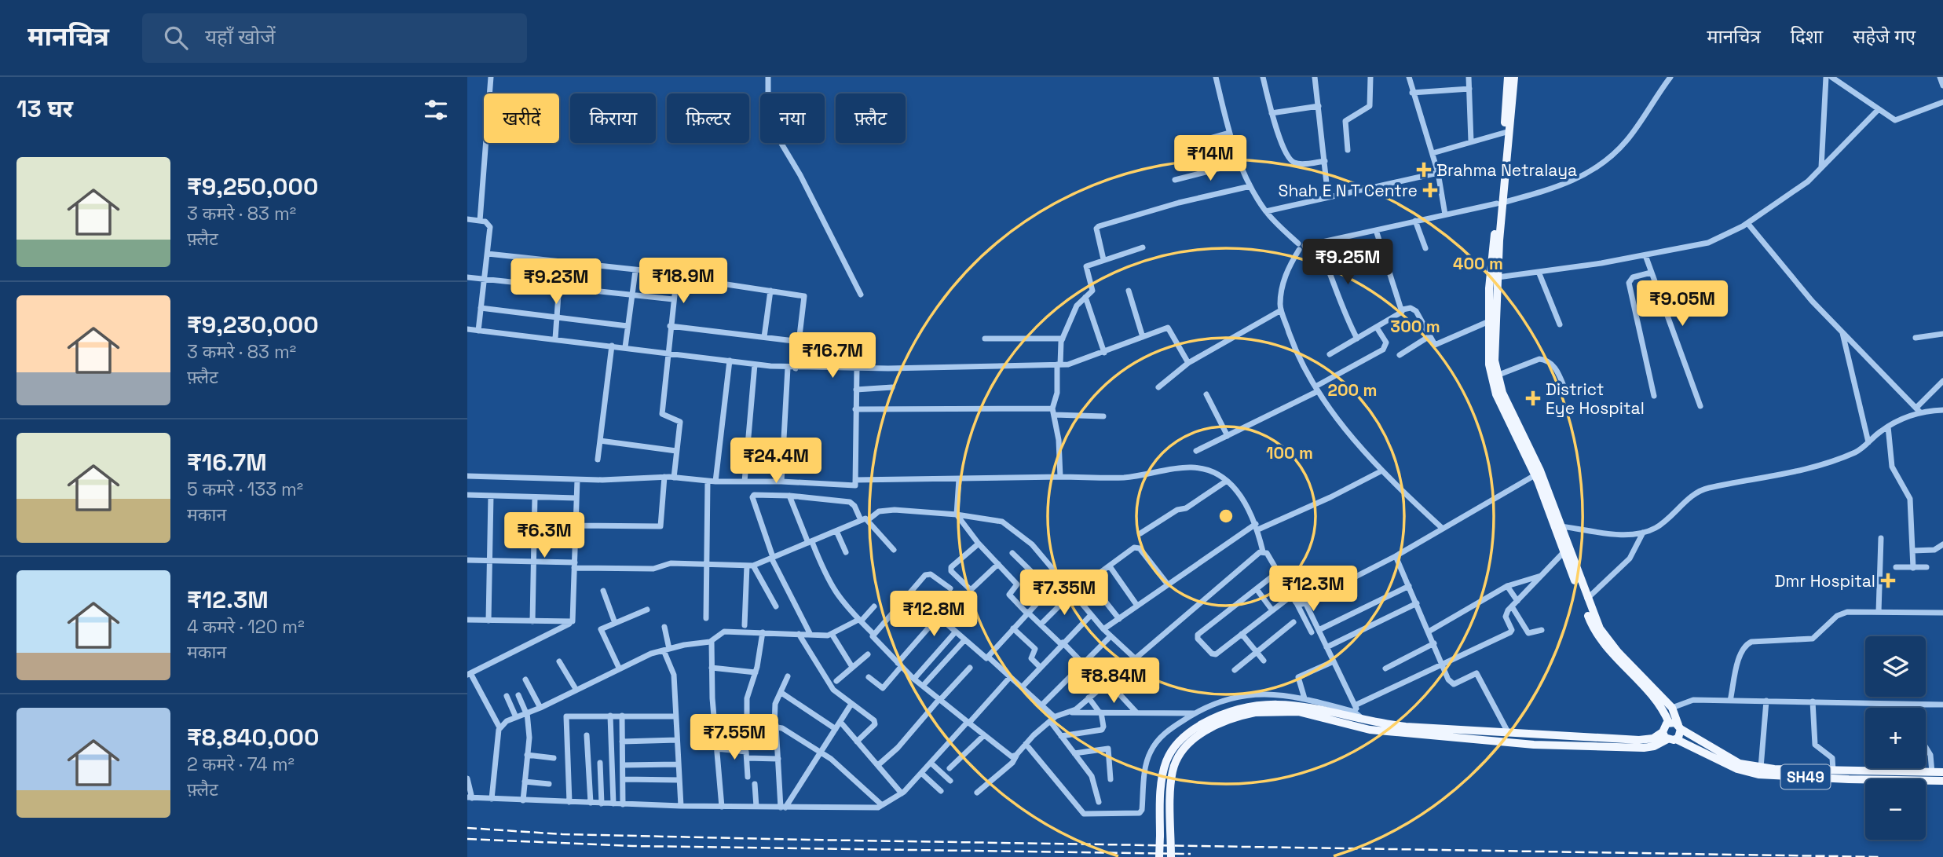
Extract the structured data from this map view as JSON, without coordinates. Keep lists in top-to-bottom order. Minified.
{"streets":{"main road":["SH49"]},"places":{"health":["Brahma Netralaya","Shah E N T Centre","District Eye Hospital","Dmr Hospital"]},"page":{"header":"मानचित्र","search":"यहाँ खोजें","nav":["मानचित्र","दिशा","सहेजे गए"],"heading":"13 घर","chip":["खरीदें","किराया","फ़िल्टर","नया","फ़्लैट"],"price":["₹14M","₹9.25M","₹18.9M","₹9.23M","₹9.05M","₹16.7M","₹24.4M","₹6.3M","₹12.3M","₹7.35M","₹12.8M","₹8.84M","₹7.55M"],"list":[{"name":"₹9,250,000","note":"3 कमरे · 83 m² · फ़्लैट"},{"name":"₹9,230,000","note":"3 कमरे · 83 m² · फ़्लैट"},{"name":"₹16.7M","note":"5 कमरे · 133 m² · मकान"},{"name":"₹12.3M","note":"4 कमरे · 120 m² · मकान"},{"name":"₹8,840,000","note":"2 कमरे · 74 m² · फ़्लैट"}],"map_buttons":["+","−"]},"rings":["400 m","300 m","200 m","100 m"]}
